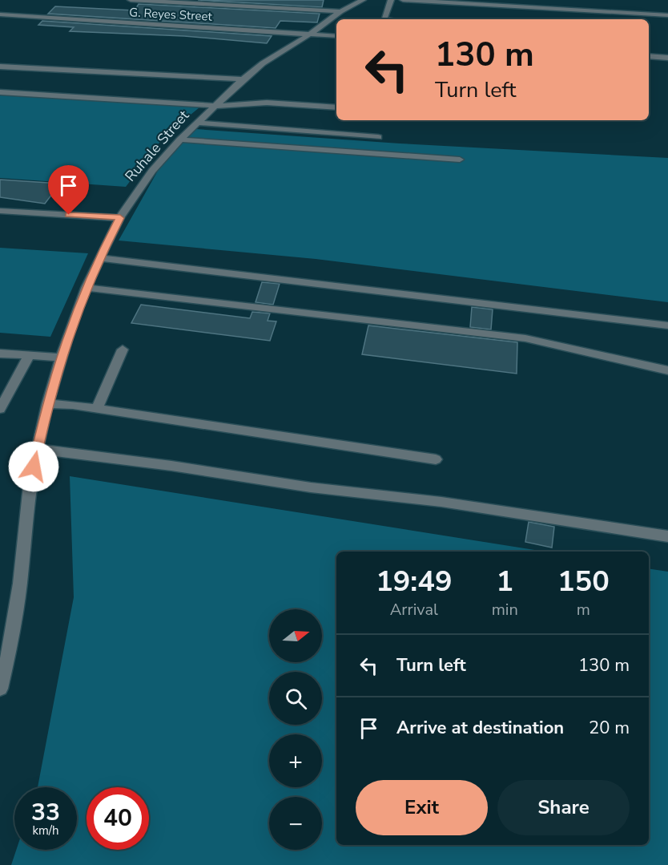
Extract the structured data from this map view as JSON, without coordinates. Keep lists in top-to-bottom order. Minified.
{"streets":{"street":["G. Reyes Street","Ruhale Street"]},"crossings":[["G. Reyes Street","Ruhale Street"]],"north":"right","page":{"turn":["130 m","Turn left"],"eta":["19:49","Arrival","1","min","150","m"],"map_buttons":["+","−"],"list":[{"name":"Turn left","value":"130 m"},{"name":"Arrive at destination","value":"20 m"}],"buttons":["Exit","Share"],"speed":"33 km/h","limit":"40"}}
